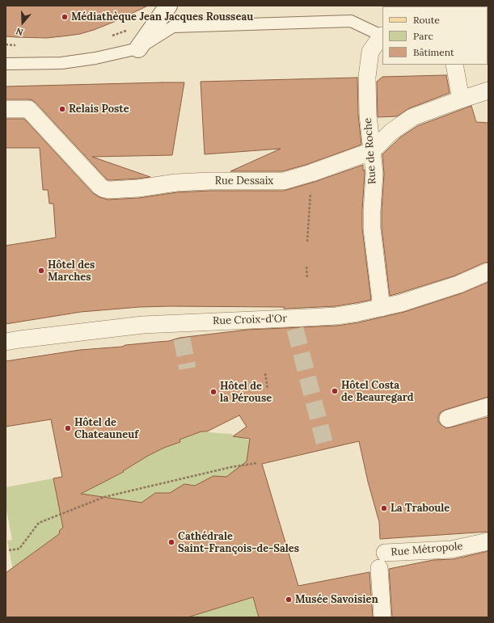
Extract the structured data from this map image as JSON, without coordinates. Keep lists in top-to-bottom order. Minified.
{"streets":{"street":["Rue de Roche","Rue Dessaix","Rue Croix-d'Or","Rue Métropole"]},"crossings":[["Rue de Roche","Rue Dessaix"],["Rue de Roche","Rue Croix-d'Or"]],"places":["Médiathèque Jean Jacques Rousseau","Relais Poste","Hôtel des Marches","Hôtel Costa de Beauregard","Hôtel de la Pérouse","Hôtel de Chateauneuf","La Traboule","Cathédrale Saint-François-de-Sales","Musée Savoisien"],"legend":["Route","Parc","Bâtiment"],"north":"bottom"}
